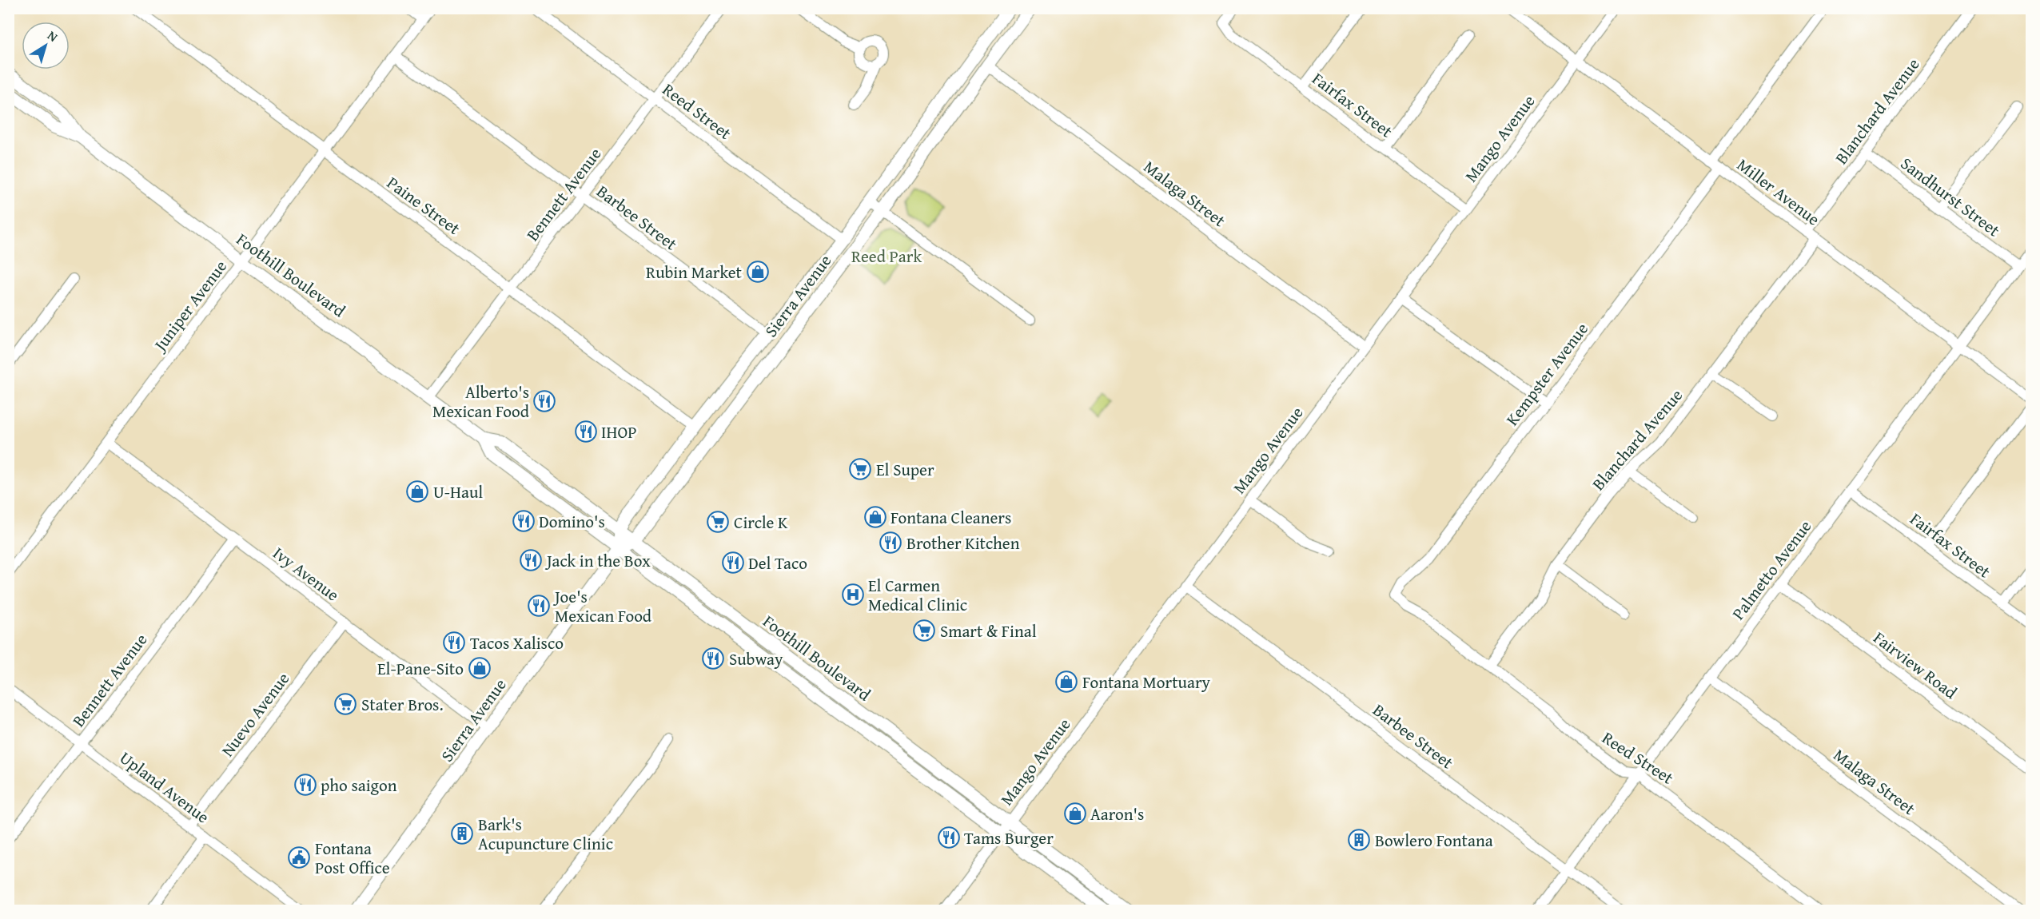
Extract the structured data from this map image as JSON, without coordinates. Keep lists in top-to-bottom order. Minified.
{"streets":{"main road":["Foothill Boulevard","Sierra Avenue"],"street":["Fairfax Street","Reed Street","Blanchard Avenue","Mango Avenue","Miller Avenue","Malaga Street","Bennett Avenue","Sandhurst Street","Paine Street","Barbee Street","Juniper Avenue","Kempster Avenue","Palmetto Avenue","Ivy Avenue","Fairview Road","Nuevo Avenue","Upland Avenue"]},"crossings":[["Fairfax Street","Mango Avenue"],["Fairfax Street","Palmetto Avenue"],["Reed Street","Blanchard Avenue"],["Reed Street","Bennett Avenue"],["Reed Street","Sierra Avenue"],["Reed Street","Kempster Avenue"],["Reed Street","Palmetto Avenue"],["Blanchard Avenue","Miller Avenue"],["Blanchard Avenue","Sandhurst Street"],["Mango Avenue","Miller Avenue"],["Mango Avenue","Malaga Street"],["Mango Avenue","Barbee Street"],["Mango Avenue","Foothill Boulevard"],["Miller Avenue","Kempster Avenue"],["Miller Avenue","Palmetto Avenue"],["Malaga Street","Sierra Avenue"],["Malaga Street","Palmetto Avenue"],["Bennett Avenue","Paine Street"],["Bennett Avenue","Barbee Street"],["Bennett Avenue","Foothill Boulevard"],["Bennett Avenue","Ivy Avenue"],["Bennett Avenue","Upland Avenue"],["Sandhurst Street","Palmetto Avenue"],["Paine Street","Sierra Avenue"],["Paine Street","Juniper Avenue"],["Barbee Street","Sierra Avenue"],["Barbee Street","Juniper Avenue"],["Barbee Street","Palmetto Avenue"],["Foothill Boulevard","Sierra Avenue"],["Foothill Boulevard","Juniper Avenue"],["Sierra Avenue","Ivy Avenue"],["Juniper Avenue","Ivy Avenue"],["Palmetto Avenue","Fairview Road"],["Ivy Avenue","Nuevo Avenue"],["Nuevo Avenue","Upland Avenue"]],"parks":["Reed Park"],"places":{"shop":["Rubin Market","U-Haul","Fontana Cleaners","El-Pane-Sito","Fontana Mortuary","Aaron's"],"restaurant":["Alberto's Mexican Food","IHOP","Domino's","Brother Kitchen","Jack in the Box","Del Taco","Joe's Mexican Food","Tacos Xalisco","Subway","pho saigon","Tams Burger"],"supermarket":["El Super","Circle K","Smart & Final","Stater Bros."],"hospital":["El Carmen Medical Clinic"],"building":["Bark's Acupuncture Clinic","Bowlero Fontana"],"public building":["Fontana Post Office"]},"north":"top right"}
